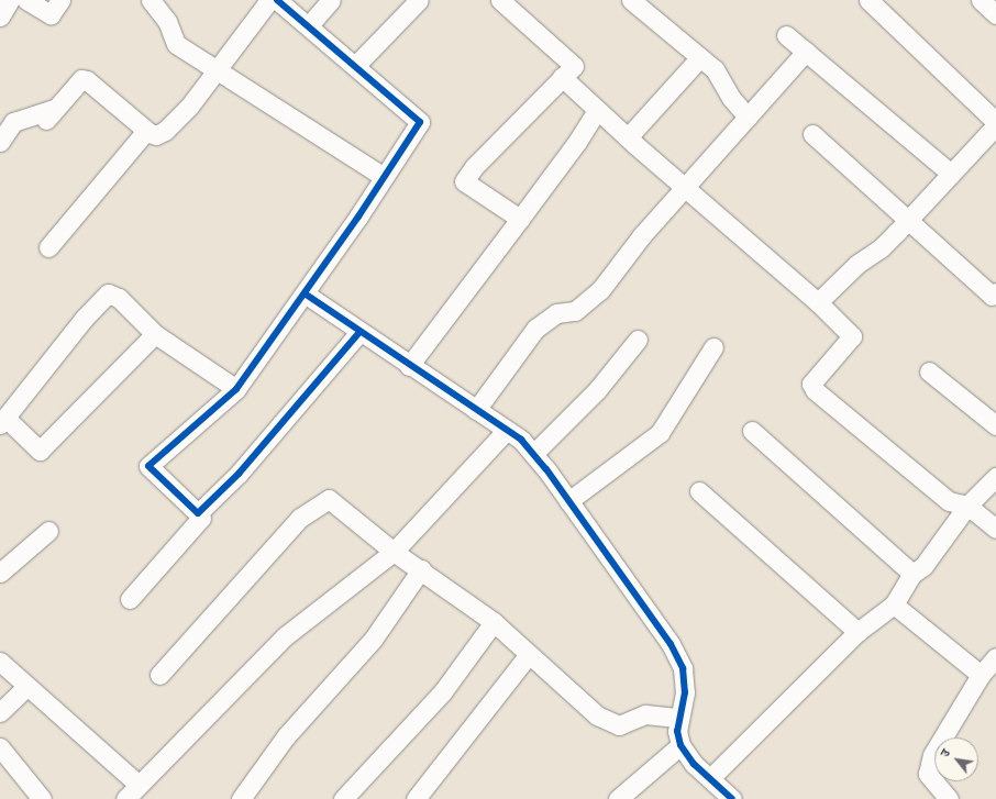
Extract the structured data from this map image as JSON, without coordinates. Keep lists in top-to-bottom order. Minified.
{"north":"top left"}
